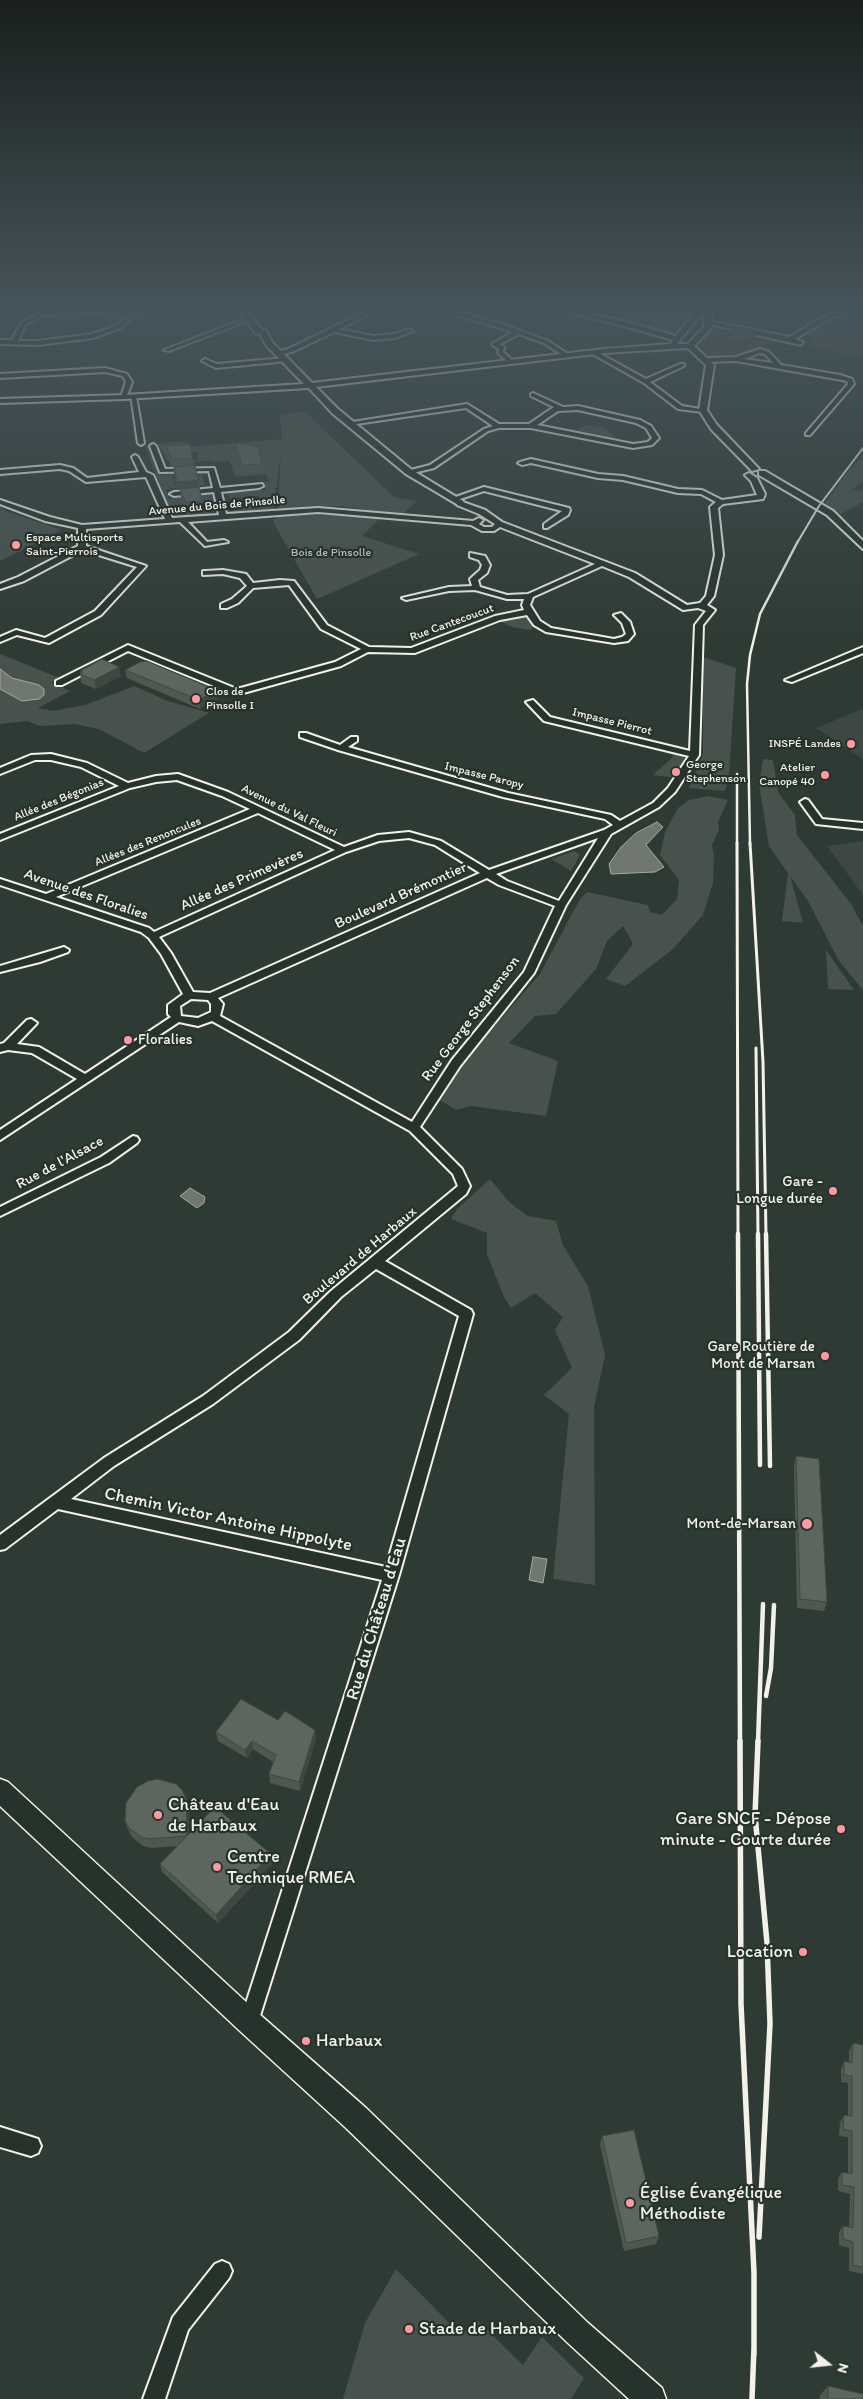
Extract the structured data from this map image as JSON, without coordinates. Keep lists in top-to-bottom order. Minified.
{"streets":{"street":["Avenue du Bois de Pinsolle","Rue Cantecoucut","Impasse Pierrot","Impasse Paropy","Allée des Bégonias","Avenue du Val Fleuri","Allées des Renoncules","Allée des Primevères","Avenue des Floralies","Boulevard Brémontier","Rue George Stephenson","Rue de l'Alsace","Boulevard de Harbaux","Chemin Victor Antoine Hippolyte","Rue du Château d'Eau"]},"crossings":[["Allée des Bégonias","Avenue du Val Fleuri"],["Avenue du Val Fleuri","Allées des Renoncules"],["Avenue du Val Fleuri","Allée des Primevères"],["Avenue du Val Fleuri","Boulevard Brémontier"],["Avenue du Val Fleuri","Rue George Stephenson"],["Allées des Renoncules","Avenue des Floralies"],["Allée des Primevères","Avenue des Floralies"],["Avenue des Floralies","Boulevard Brémontier"],["Avenue des Floralies","Boulevard de Harbaux"],["Boulevard Brémontier","Rue George Stephenson"],["Boulevard Brémontier","Boulevard de Harbaux"],["Rue George Stephenson","Boulevard de Harbaux"],["Boulevard de Harbaux","Chemin Victor Antoine Hippolyte"],["Boulevard de Harbaux","Rue du Château d'Eau"],["Chemin Victor Antoine Hippolyte","Rue du Château d'Eau"]],"parks":["Bois de Pinsolle"],"places":["Espace Multisports Saint-Pierrois","Clos de Pinsolle I","INSPÉ Landes","George Stephenson","Atelier Canopé 40","Floralies","Gare - Longue durée","Gare Routière de Mont de Marsan","Mont-de-Marsan","Château d'Eau de Harbaux","Gare SNCF - Dépose minute - Courte durée","Centre Technique RMEA","Location","Harbaux","Église Évangélique Méthodiste","Stade de Harbaux"],"north":"right"}
